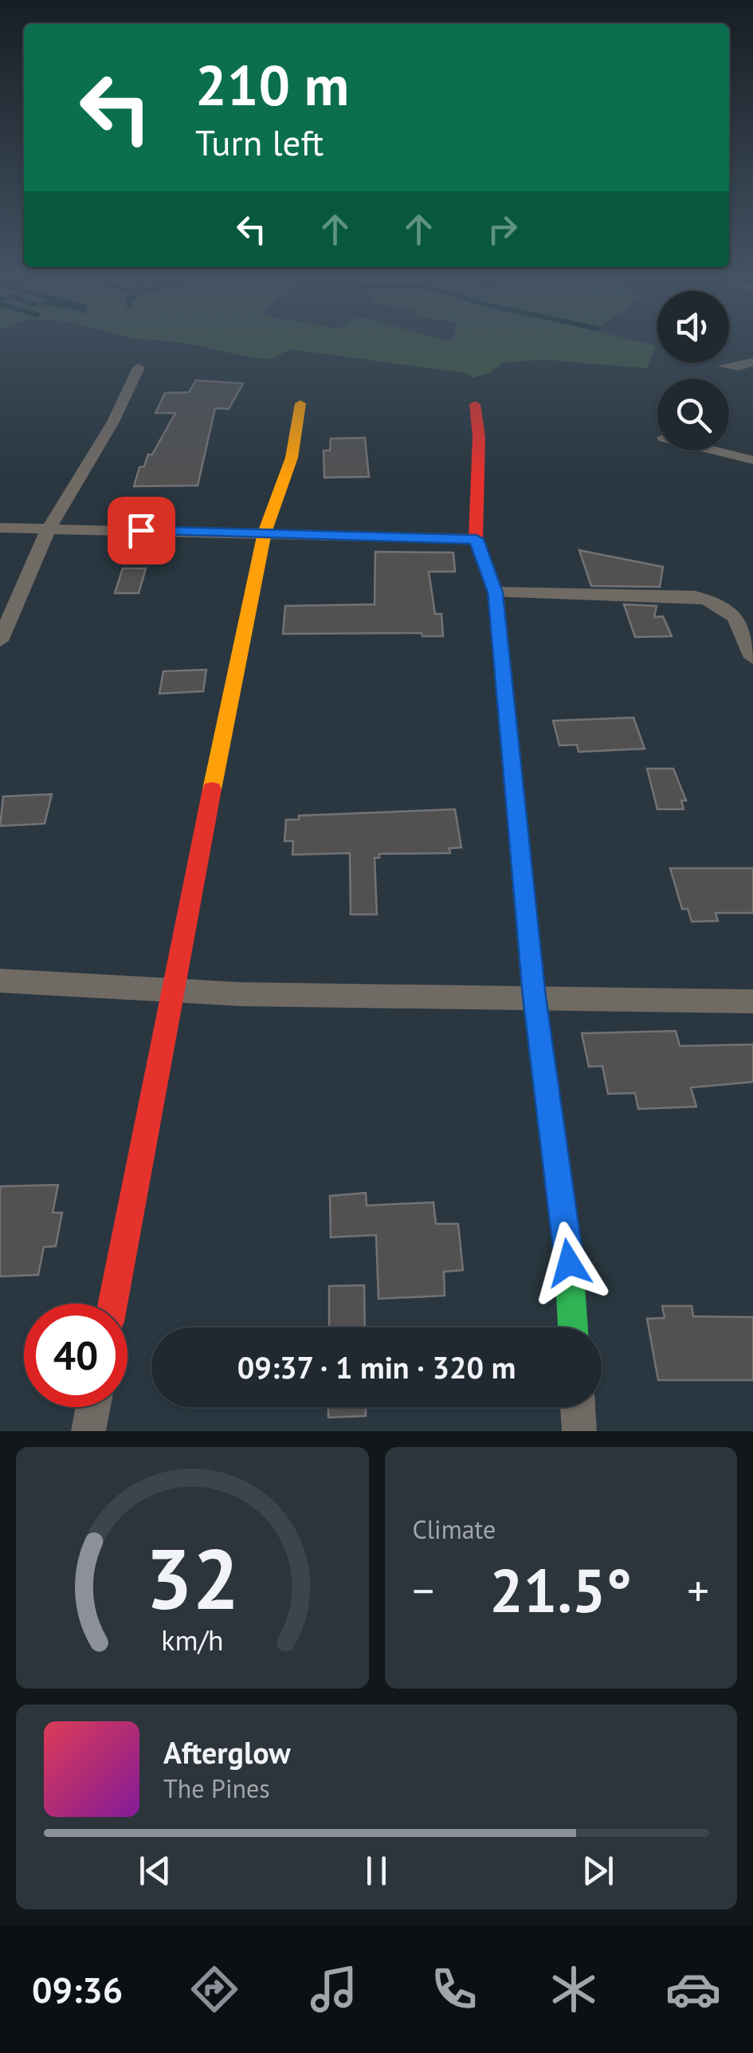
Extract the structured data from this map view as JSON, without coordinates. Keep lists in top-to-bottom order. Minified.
{"page":{"turn":["210 m","Turn left"],"limit":"40","trip":"09:37 · 1 min · 320 m","tile":"Climate","heat":["−","21.5°","+"],"song":["Afterglow","The Pines"],"tabs":"09:36","gauge":["32","km/h"]}}
